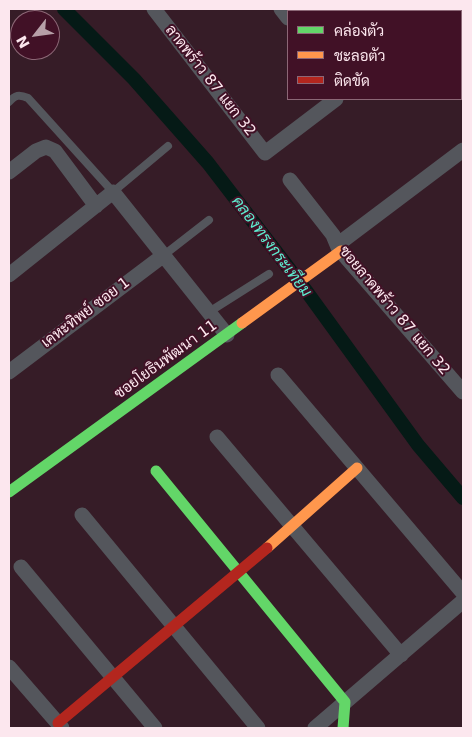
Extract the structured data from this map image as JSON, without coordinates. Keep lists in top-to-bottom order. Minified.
{"streets":{"street":["ลาดพร้าว 87 แยก 32","ซอยลาดพร้าว 87 แยก 32","เคหะทิพย์ ซอย 1","ซอยโยธินพัฒนา 11"]},"crossings":[["ซอยลาดพร้าว 87 แยก 32","ซอยโยธินพัฒนา 11"]],"water":["คลองทรงกระเทียม"],"legend":["คล่องตัว","ชะลอตัว","ติดขัด"],"north":"bottom left"}
